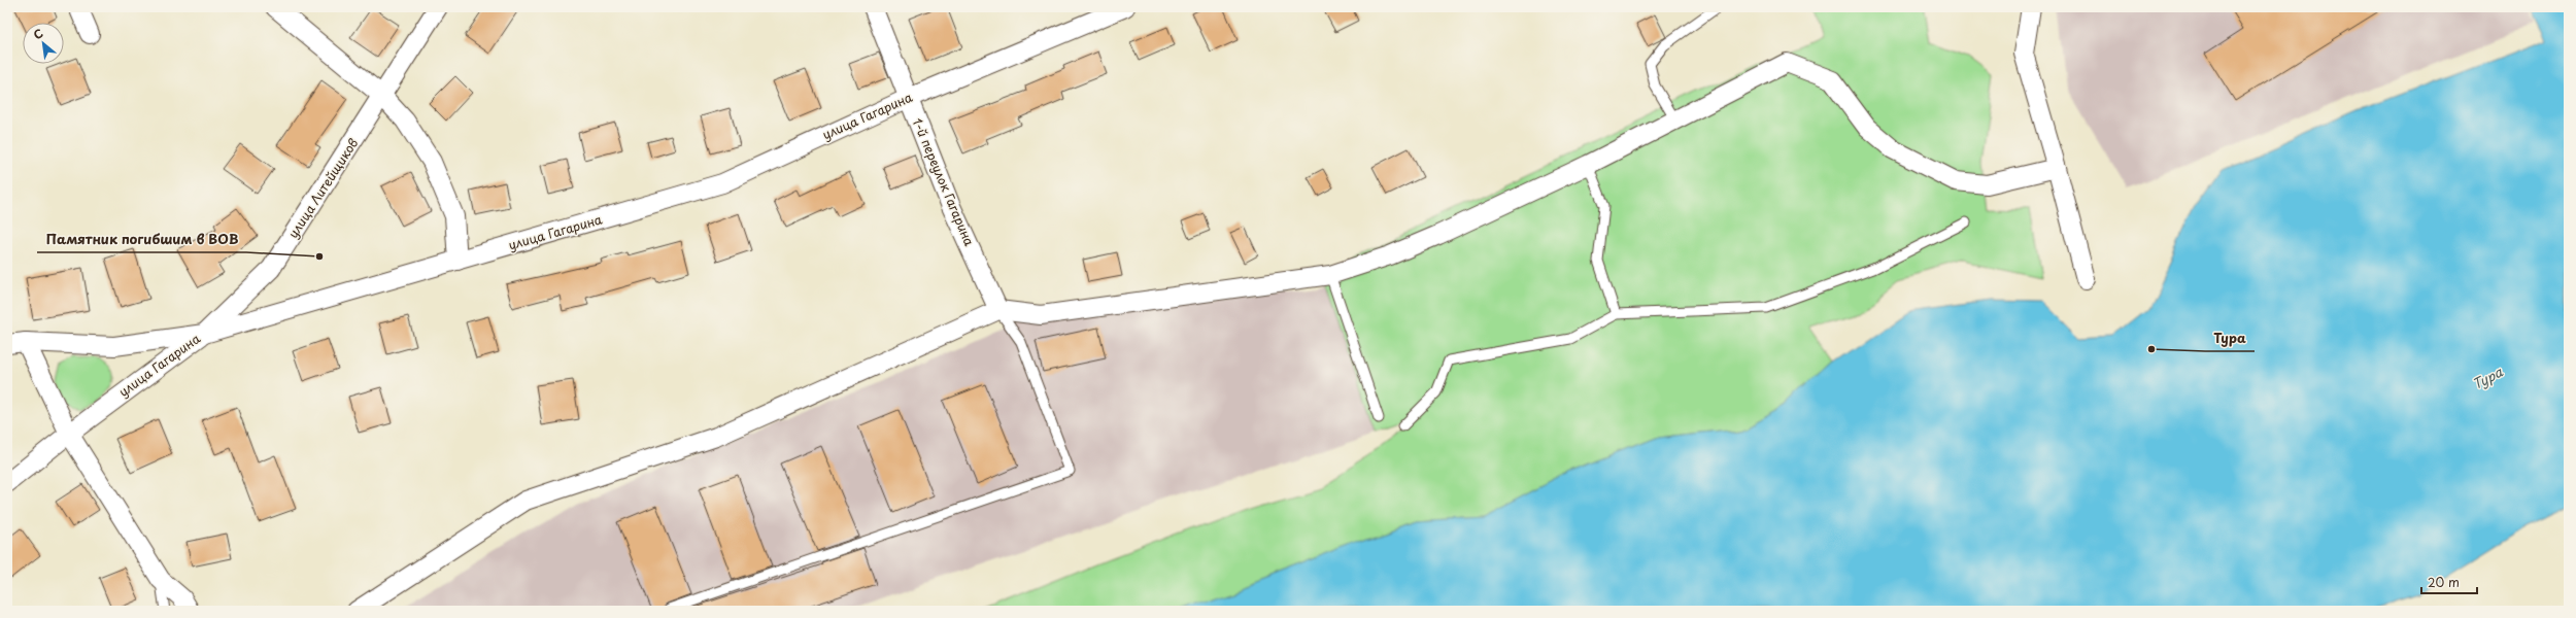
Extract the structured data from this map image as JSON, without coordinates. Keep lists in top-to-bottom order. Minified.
{"streets":{"street":["улица Гагарина","1-й переулок Гагарина","улица Литейщиков"]},"crossings":[["улица Гагарина","1-й переулок Гагарина"],["улица Гагарина","улица Литейщиков"]],"water":["Тура"],"places":["Памятник погибшим в ВОВ","Тура"],"scale_bar":"20 m","north":"top left"}
